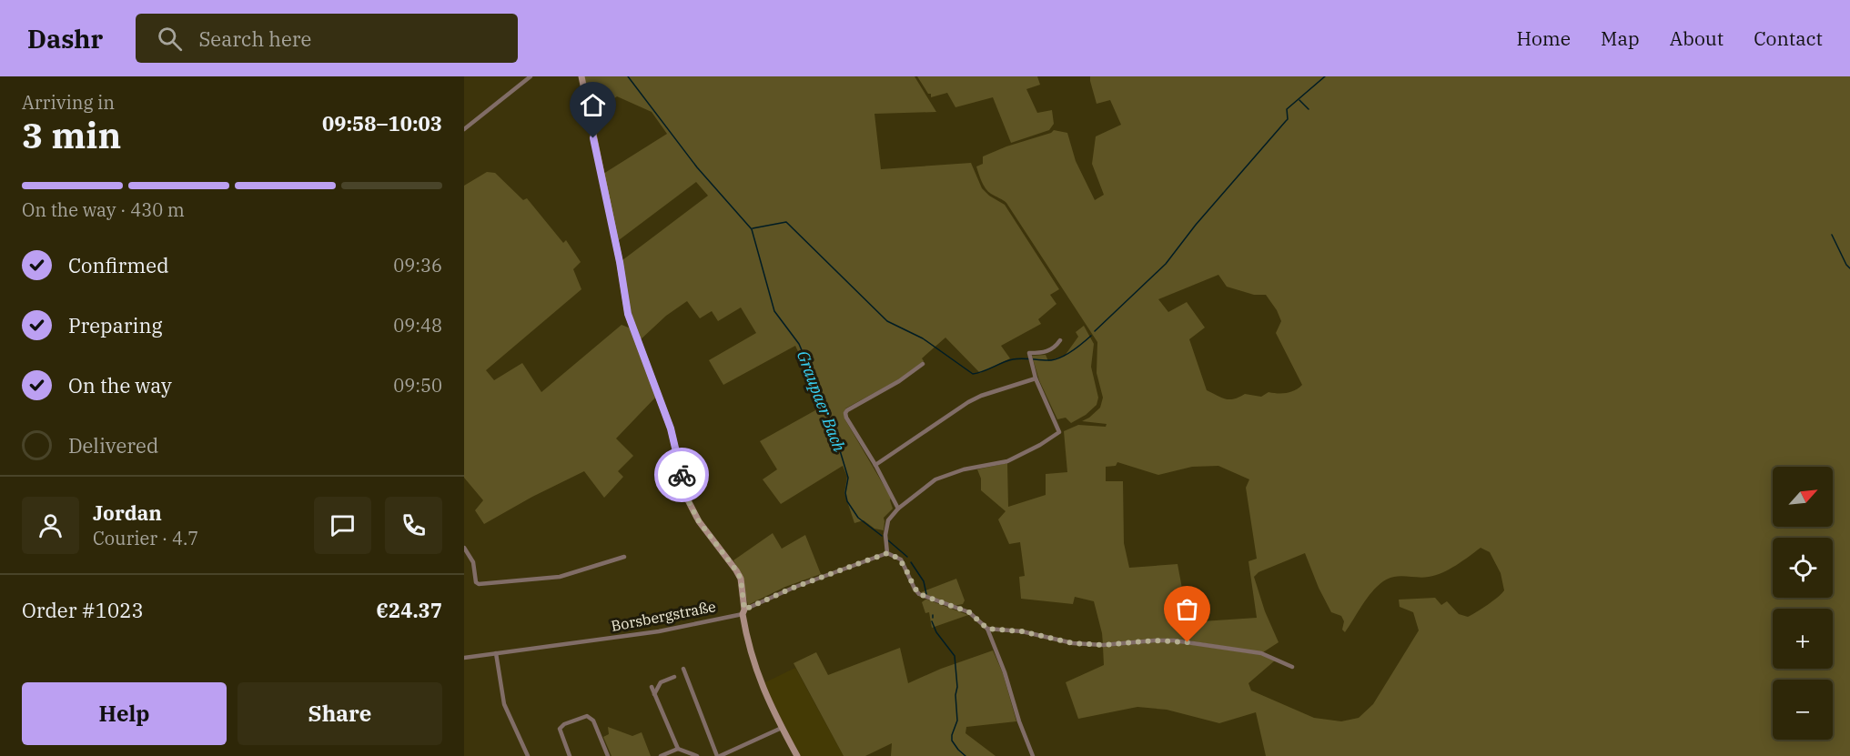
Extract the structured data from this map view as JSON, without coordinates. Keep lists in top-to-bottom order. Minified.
{"streets":{"street":["Borsbergstraße"]},"water":["Graupaer Bach"],"north":"top right","page":{"header":"Dashr","search":"Search here","nav":["Home","Map","About","Contact"],"heading":["3 min","Arriving in","09:58–10:03"],"panel":["Jordan","Courier · 4.7","Order #1023","€24.37"],"bar":"On the way · 430 m","list":[["Confirmed","09:36"],["Preparing","09:48"],["On the way","09:50"],"Delivered"],"map_buttons":["+","−"],"buttons":["Help","Share"]}}
